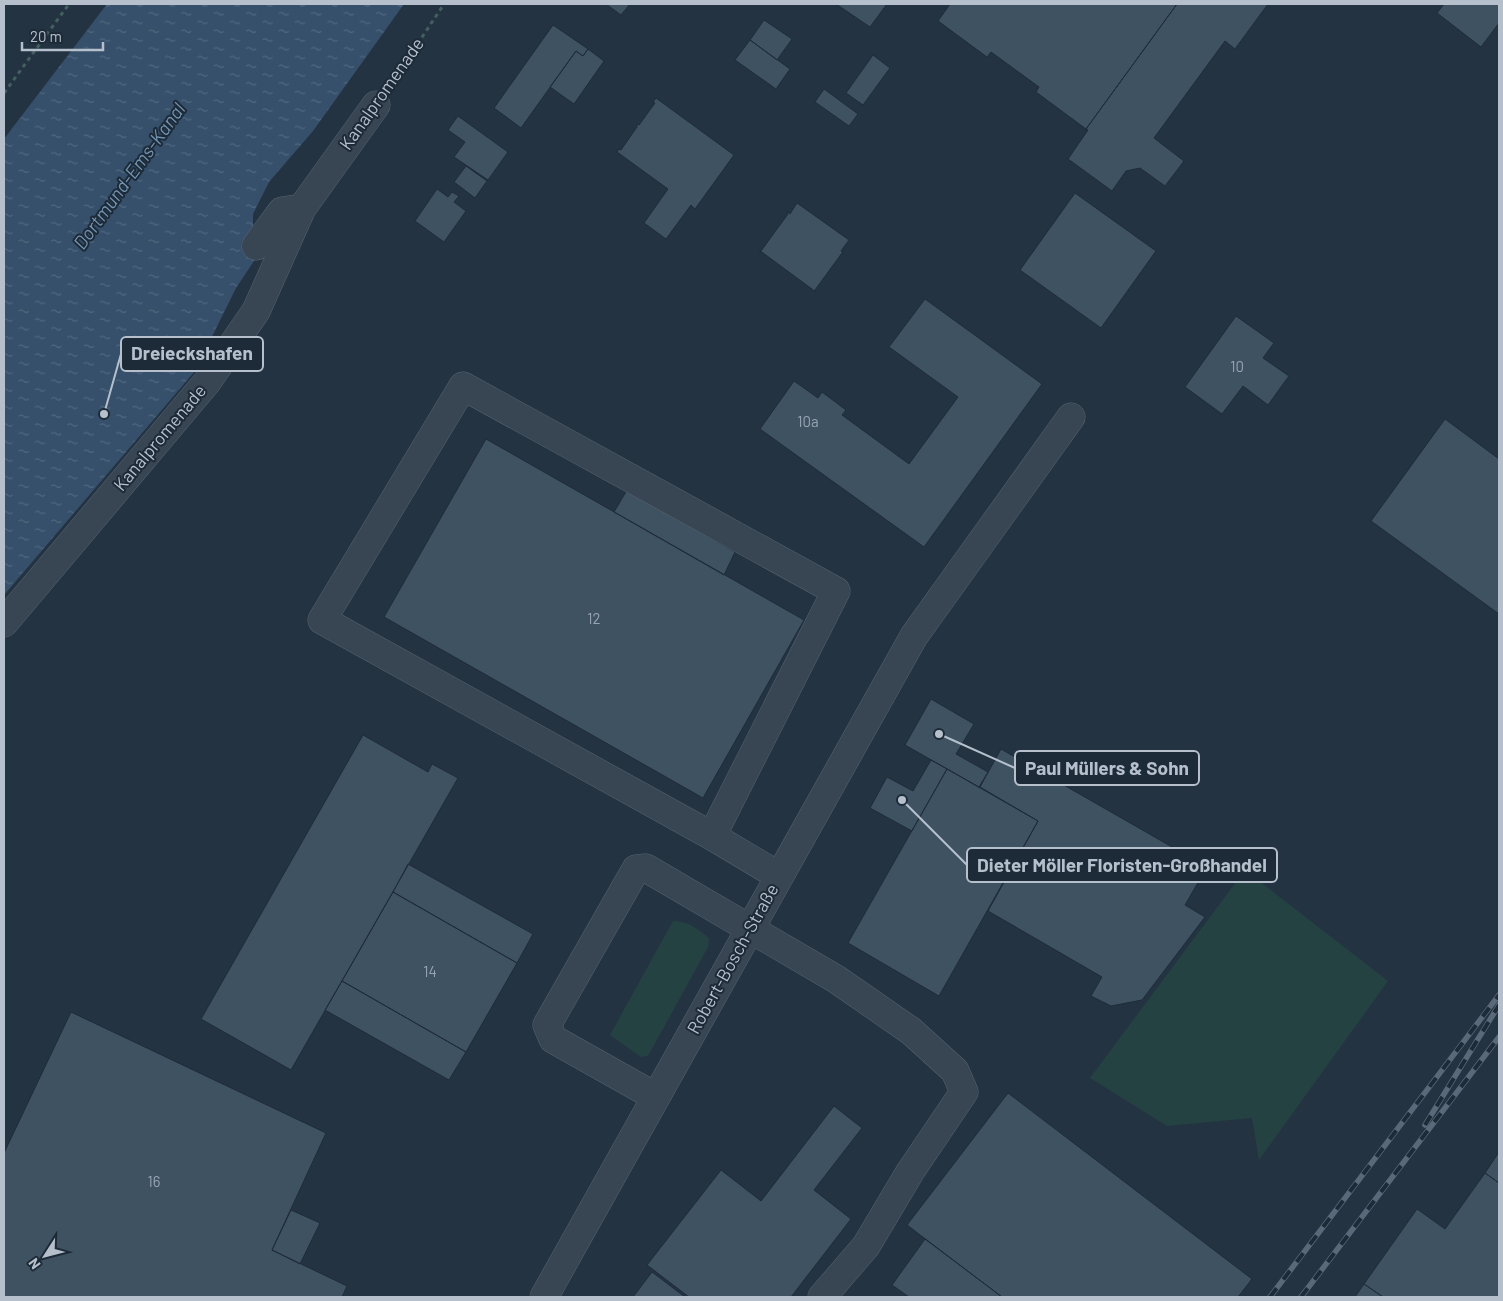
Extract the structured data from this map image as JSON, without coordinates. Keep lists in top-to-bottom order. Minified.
{"streets":{"street":["Kanalpromenade","Robert-Bosch-Straße"]},"water":["Dortmund-Ems-Kanal"],"places":["Dreieckshafen","Paul Müllers & Sohn","Dieter Möller Floristen-Großhandel"],"house_numbers":["10","10a","12","14","16"],"scale_bar":"20 m","north":"bottom left"}
